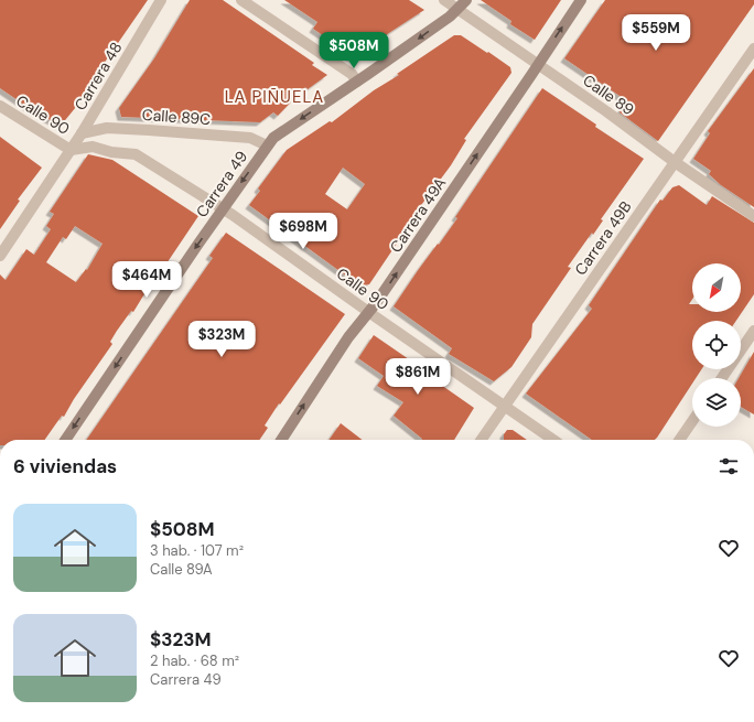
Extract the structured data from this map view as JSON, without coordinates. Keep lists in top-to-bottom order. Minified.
{"streets":{"street":["Carrera 48","Calle 89","Calle 90","Calle 89C","Carrera 49","Carrera 49A","Carrera 49B"]},"crossings":[["Carrera 48","Calle 90"],["Carrera 48","Calle 89C"],["Calle 89","Carrera 49"],["Calle 89","Carrera 49A"],["Calle 89","Carrera 49B"],["Calle 90","Carrera 49"],["Calle 90","Carrera 49A"],["Calle 90","Carrera 49B"],["Calle 89C","Carrera 49"]],"one_way":["Carrera 49","Carrera 49A"],"districts":["LA PIÑUELA"],"north":"bottom left","page":{"price":["$559M","$508M","$698M","$464M","$323M","$861M"],"heading":"6 viviendas","list":[{"name":"$508M","note":"3 hab. · 107 m² · Calle 89A"},{"name":"$323M","note":"2 hab. · 68 m² · Carrera 49"}]}}
